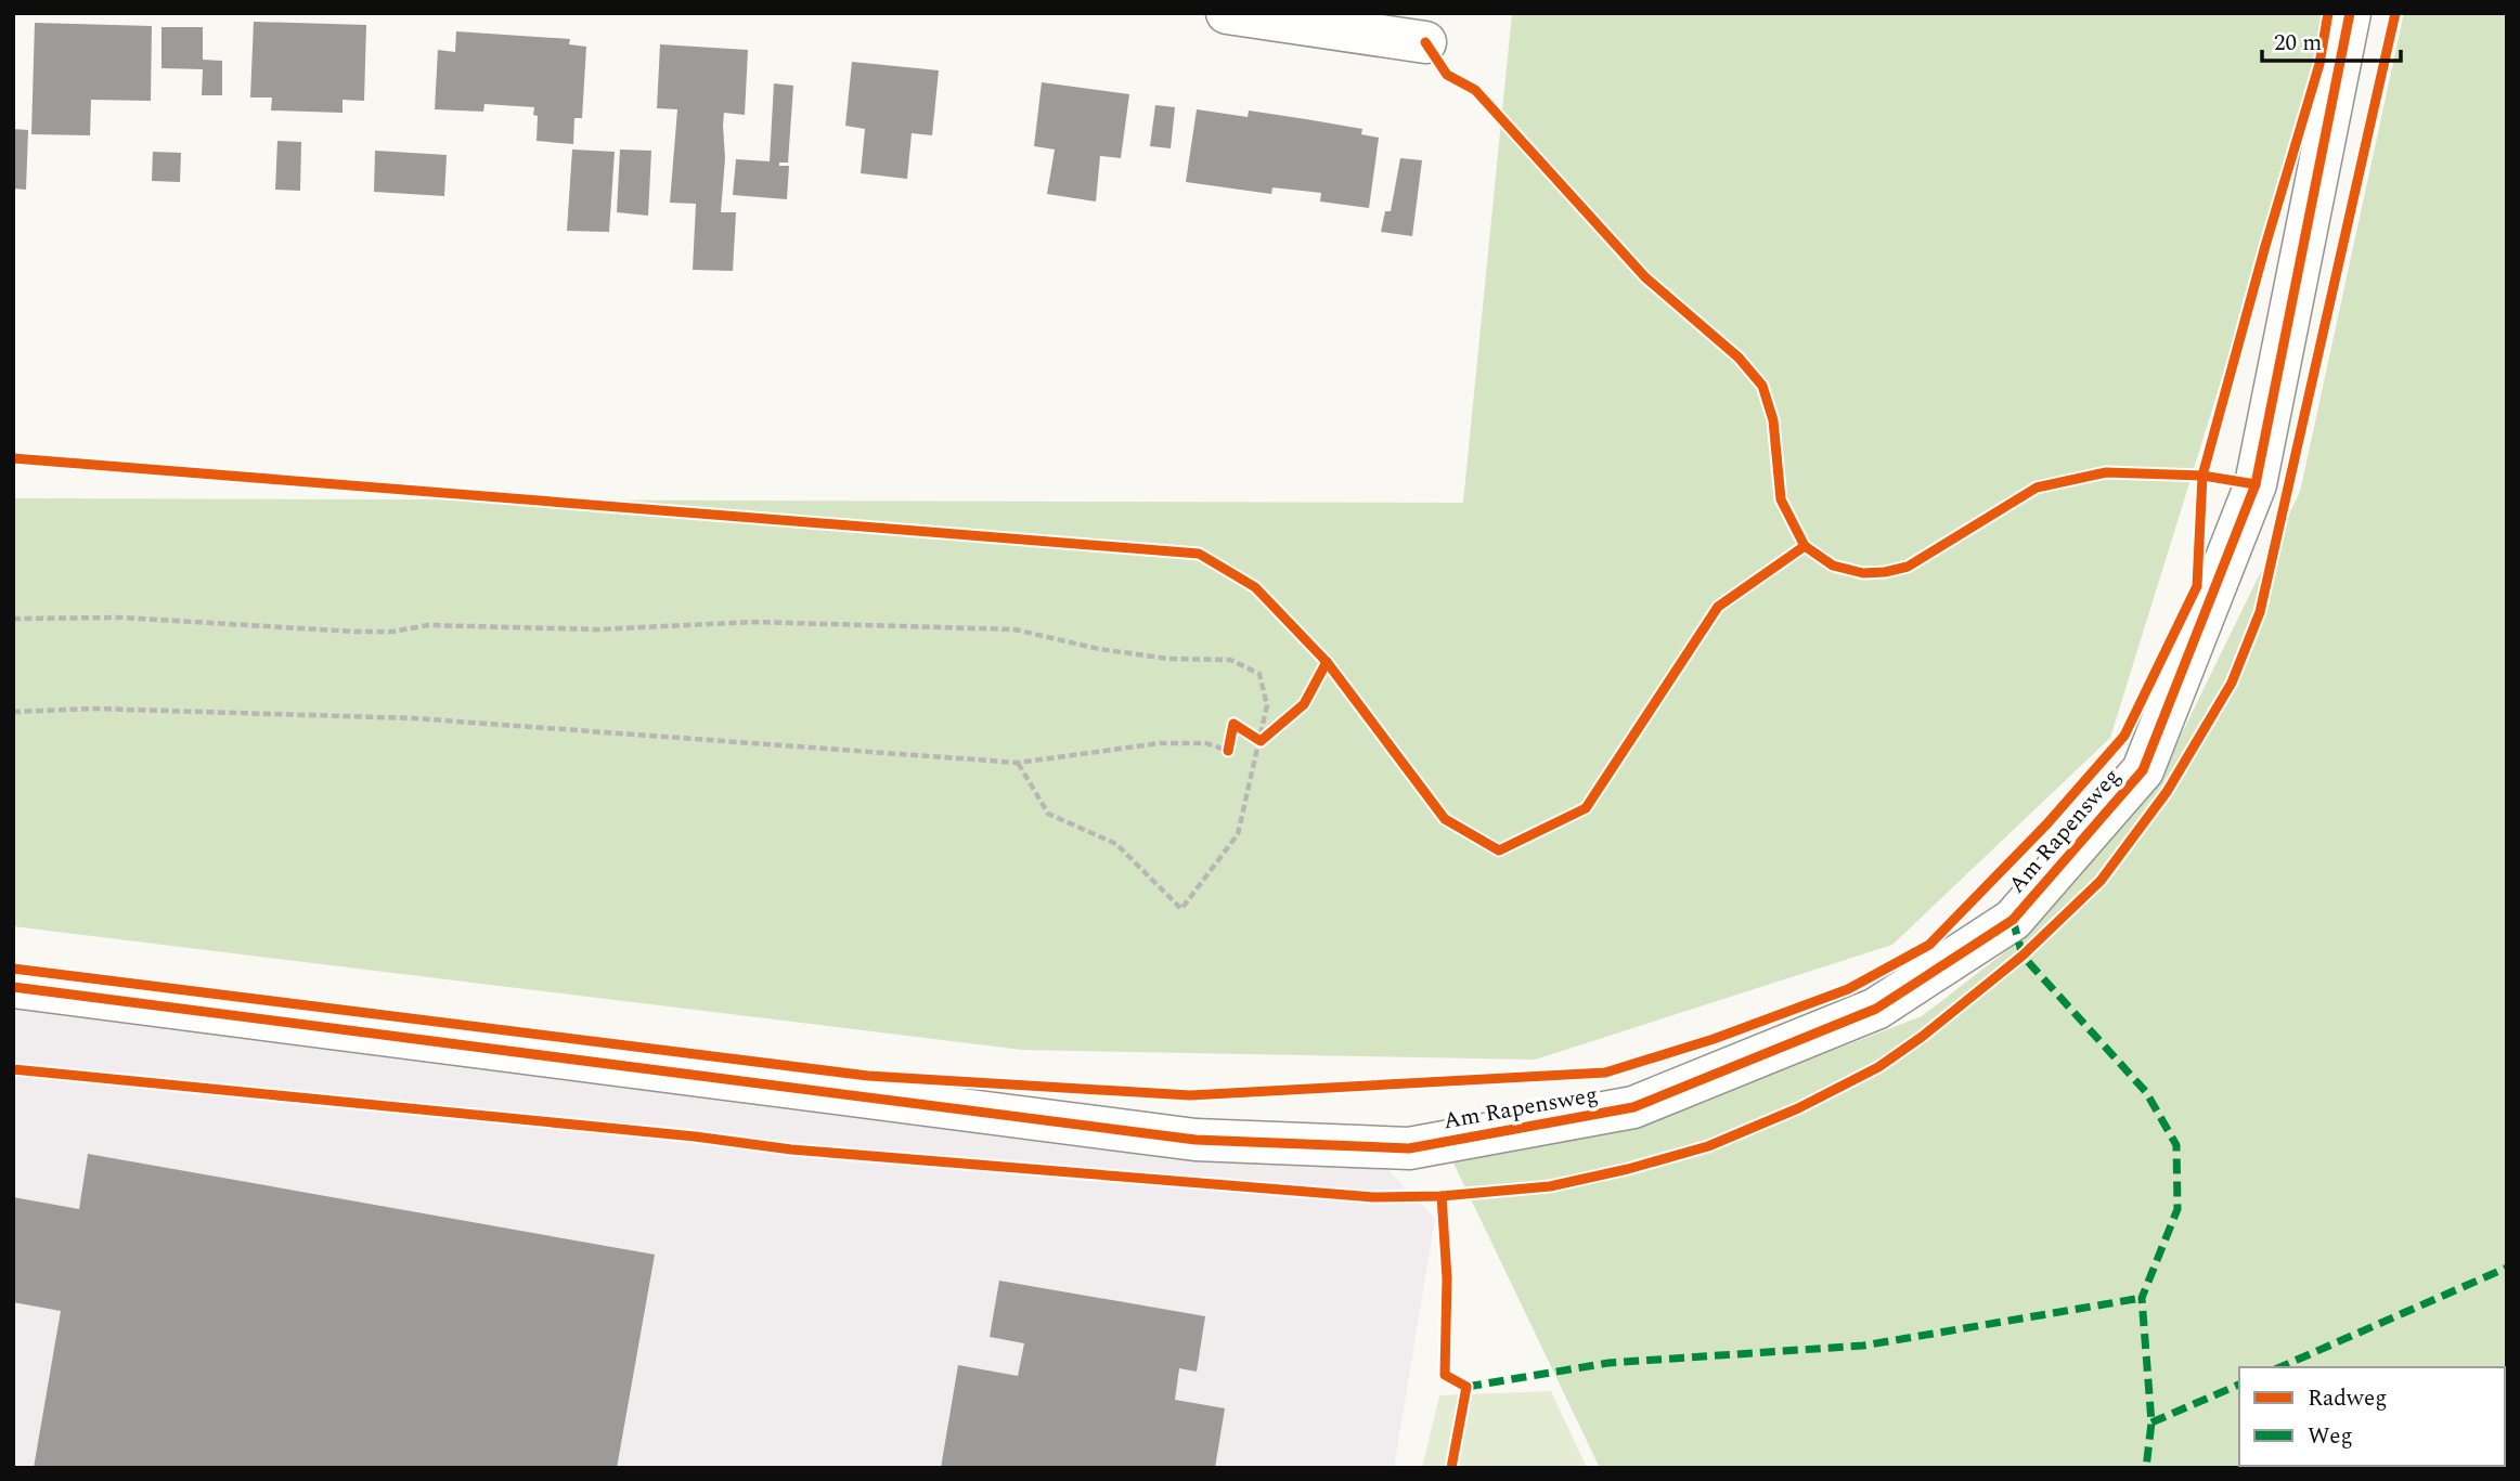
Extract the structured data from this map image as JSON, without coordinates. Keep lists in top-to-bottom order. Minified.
{"streets":{"street":["Am Rapensweg"]},"legend":["Radweg","Weg"],"scale_bar":"20 m"}
